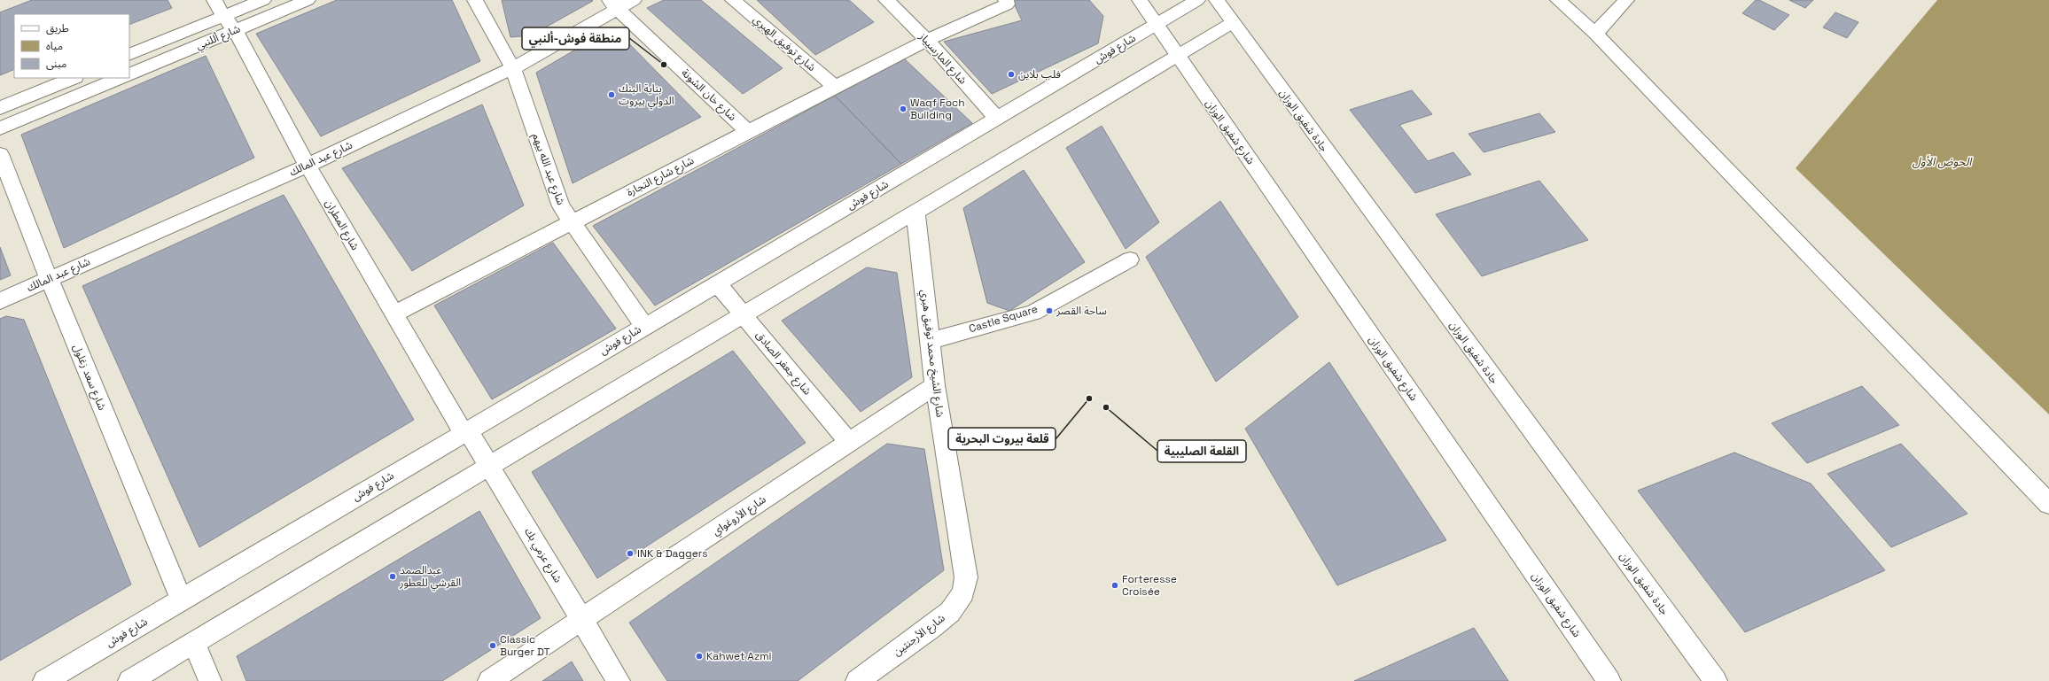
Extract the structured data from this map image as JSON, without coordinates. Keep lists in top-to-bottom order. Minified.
{"streets":{"main road":["شارع أللنبي","شارع توفيق الهبري","شارع فوش","شارع المارسيياز","شارع خان الشونة","جادة شفيق الوزان","شارع شفيق الوزان","شارع عبد المالك","شارع عبد الله بيهم","شارع شارع التجارة","شارع المطران","Castle Square","شارع الشيخ محمد توفيق هبري","شارع جعفر الصادق","شارع سعد زغلول","شارع الأروغواي","شارع عزمي بك","شارع الأرجنتين"]},"crossings":[["شارع أللنبي","شارع المطران"],["شارع توفيق الهبري","شارع شارع التجارة"],["شارع فوش","شارع المارسيياز"],["شارع فوش","شارع شفيق الوزان"],["شارع فوش","شارع عبد الله بيهم"],["شارع فوش","شارع المطران"],["شارع فوش","شارع جعفر الصادق"],["شارع فوش","شارع سعد زغلول"],["شارع فوش","شارع عزمي بك"],["شارع المارسيياز","شارع شارع التجارة"],["شارع خان الشونة","شارع عبد المالك"],["شارع خان الشونة","شارع شارع التجارة"],["شارع عبد المالك","شارع عبد الله بيهم"],["شارع عبد المالك","شارع المطران"],["شارع عبد المالك","شارع سعد زغلول"],["شارع عبد الله بيهم","شارع شارع التجارة"],["شارع شارع التجارة","شارع المطران"],["شارع المطران","شارع عزمي بك"],["Castle Square","شارع الشيخ محمد توفيق هبري"],["شارع الشيخ محمد توفيق هبري","شارع الأروغواي"],["شارع الشيخ محمد توفيق هبري","شارع الأرجنتين"],["شارع جعفر الصادق","شارع الأروغواي"],["شارع الأروغواي","شارع عزمي بك"]],"water":["الحوض الأول"],"places":["منطقة فوش-ألنبي","فلب بلاين","بناية البنك الدولي بيروت","Waqf Foch Building","ساحة القصر","قلعة بيروت البحرية","القلعة الصليبية","INK & Daggers","عبدالصمد القرشي للعطور","Forteresse Croisée","Classic Burger DT","Kahwet Azmi"],"legend":["طريق","مياه","مبنى"]}
